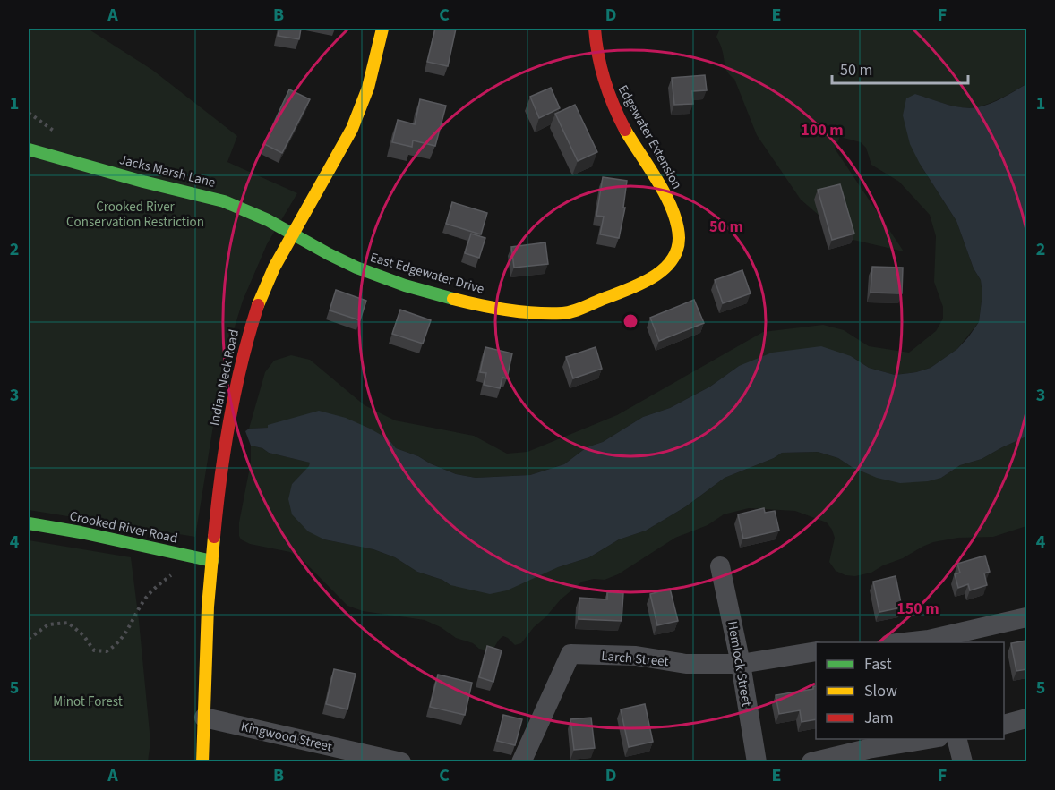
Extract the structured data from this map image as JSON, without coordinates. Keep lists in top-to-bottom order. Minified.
{"streets":{"street":["Edgewater Extension","Jacks Marsh Lane","East Edgewater Drive","Indian Neck Road","Crooked River Road","Larch Street","Hemlock Street","Kingwood Street"]},"crossings":[["Edgewater Extension","East Edgewater Drive"],["Jacks Marsh Lane","East Edgewater Drive"],["Jacks Marsh Lane","Indian Neck Road"],["East Edgewater Drive","Indian Neck Road"],["Indian Neck Road","Crooked River Road"],["Indian Neck Road","Kingwood Street"],["Larch Street","Hemlock Street"]],"parks":["Crooked River Conservation Restriction","Minot Forest"],"legend":["Fast","Slow","Jam"],"scale_bar":"50 m","grid":{"columns":["A","B","C","D","E","F"],"rows":["1","2","3","4","5"]},"rings":["100 m","50 m","150 m"]}
